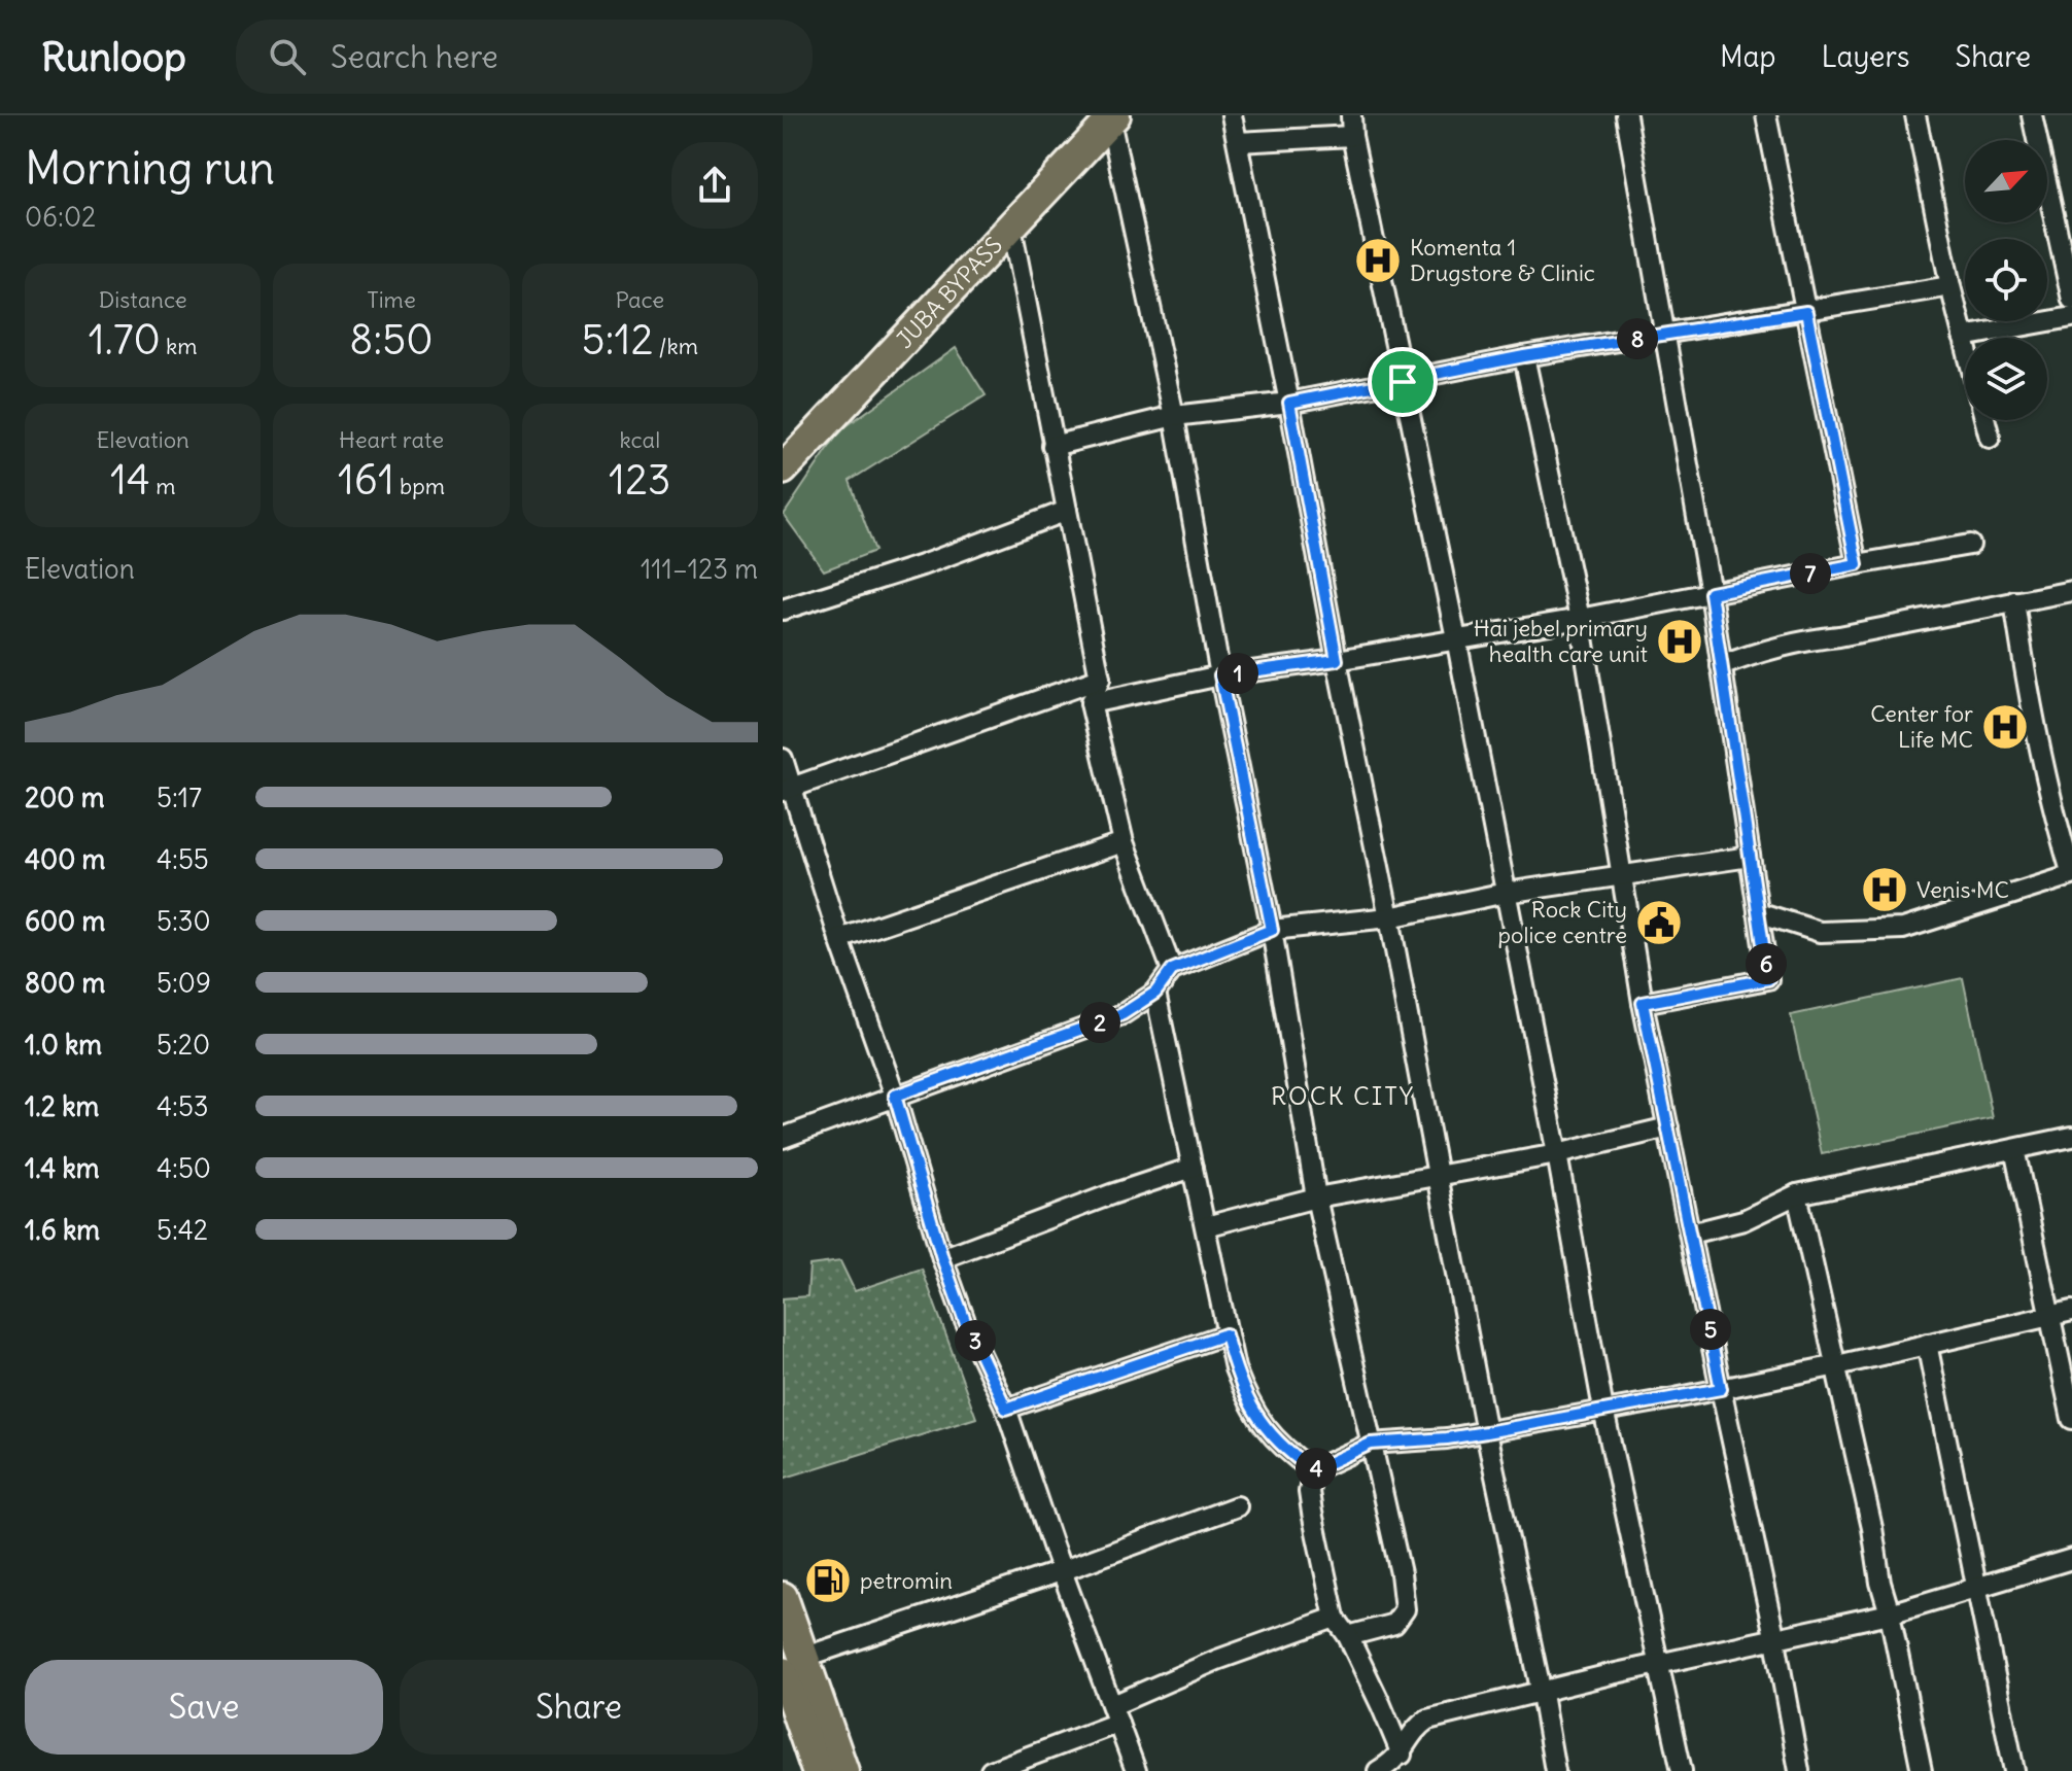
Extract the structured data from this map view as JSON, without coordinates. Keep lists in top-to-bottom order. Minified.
{"streets":{"main road":["JUBA BYPASS"]},"districts":["ROCK CITY"],"places":{"hospital":["Komenta 1 Drugstore & Clinic","Hai jebel primary health care unit","Center for Life MC","Venis MC"],"public building":["Rock City police centre"],"fuel station":["petromin"]},"north":"top right","page":{"header":"Runloop","search":"Search here","nav":["Map","Layers","Share"],"heading":["Morning run","06:02"],"stats":[["Distance","1.70 km"],["Time","8:50"],["Pace","5:12 /km"],["Elevation","14 m"],["Heart rate","161 bpm"],["kcal","123"]],"pins":["8","7","1","6","2","5","3","4"],"chart":["Elevation","111–123 m"],"list":[{"name":"200 m","note":"5:17"},{"name":"400 m","note":"4:55"},{"name":"600 m","note":"5:30"},{"name":"800 m","note":"5:09"},{"name":"1.0 km","note":"5:20"},{"name":"1.2 km","note":"4:53"},{"name":"1.4 km","note":"4:50"},{"name":"1.6 km","note":"5:42"}],"buttons":["Save","Share"]}}
